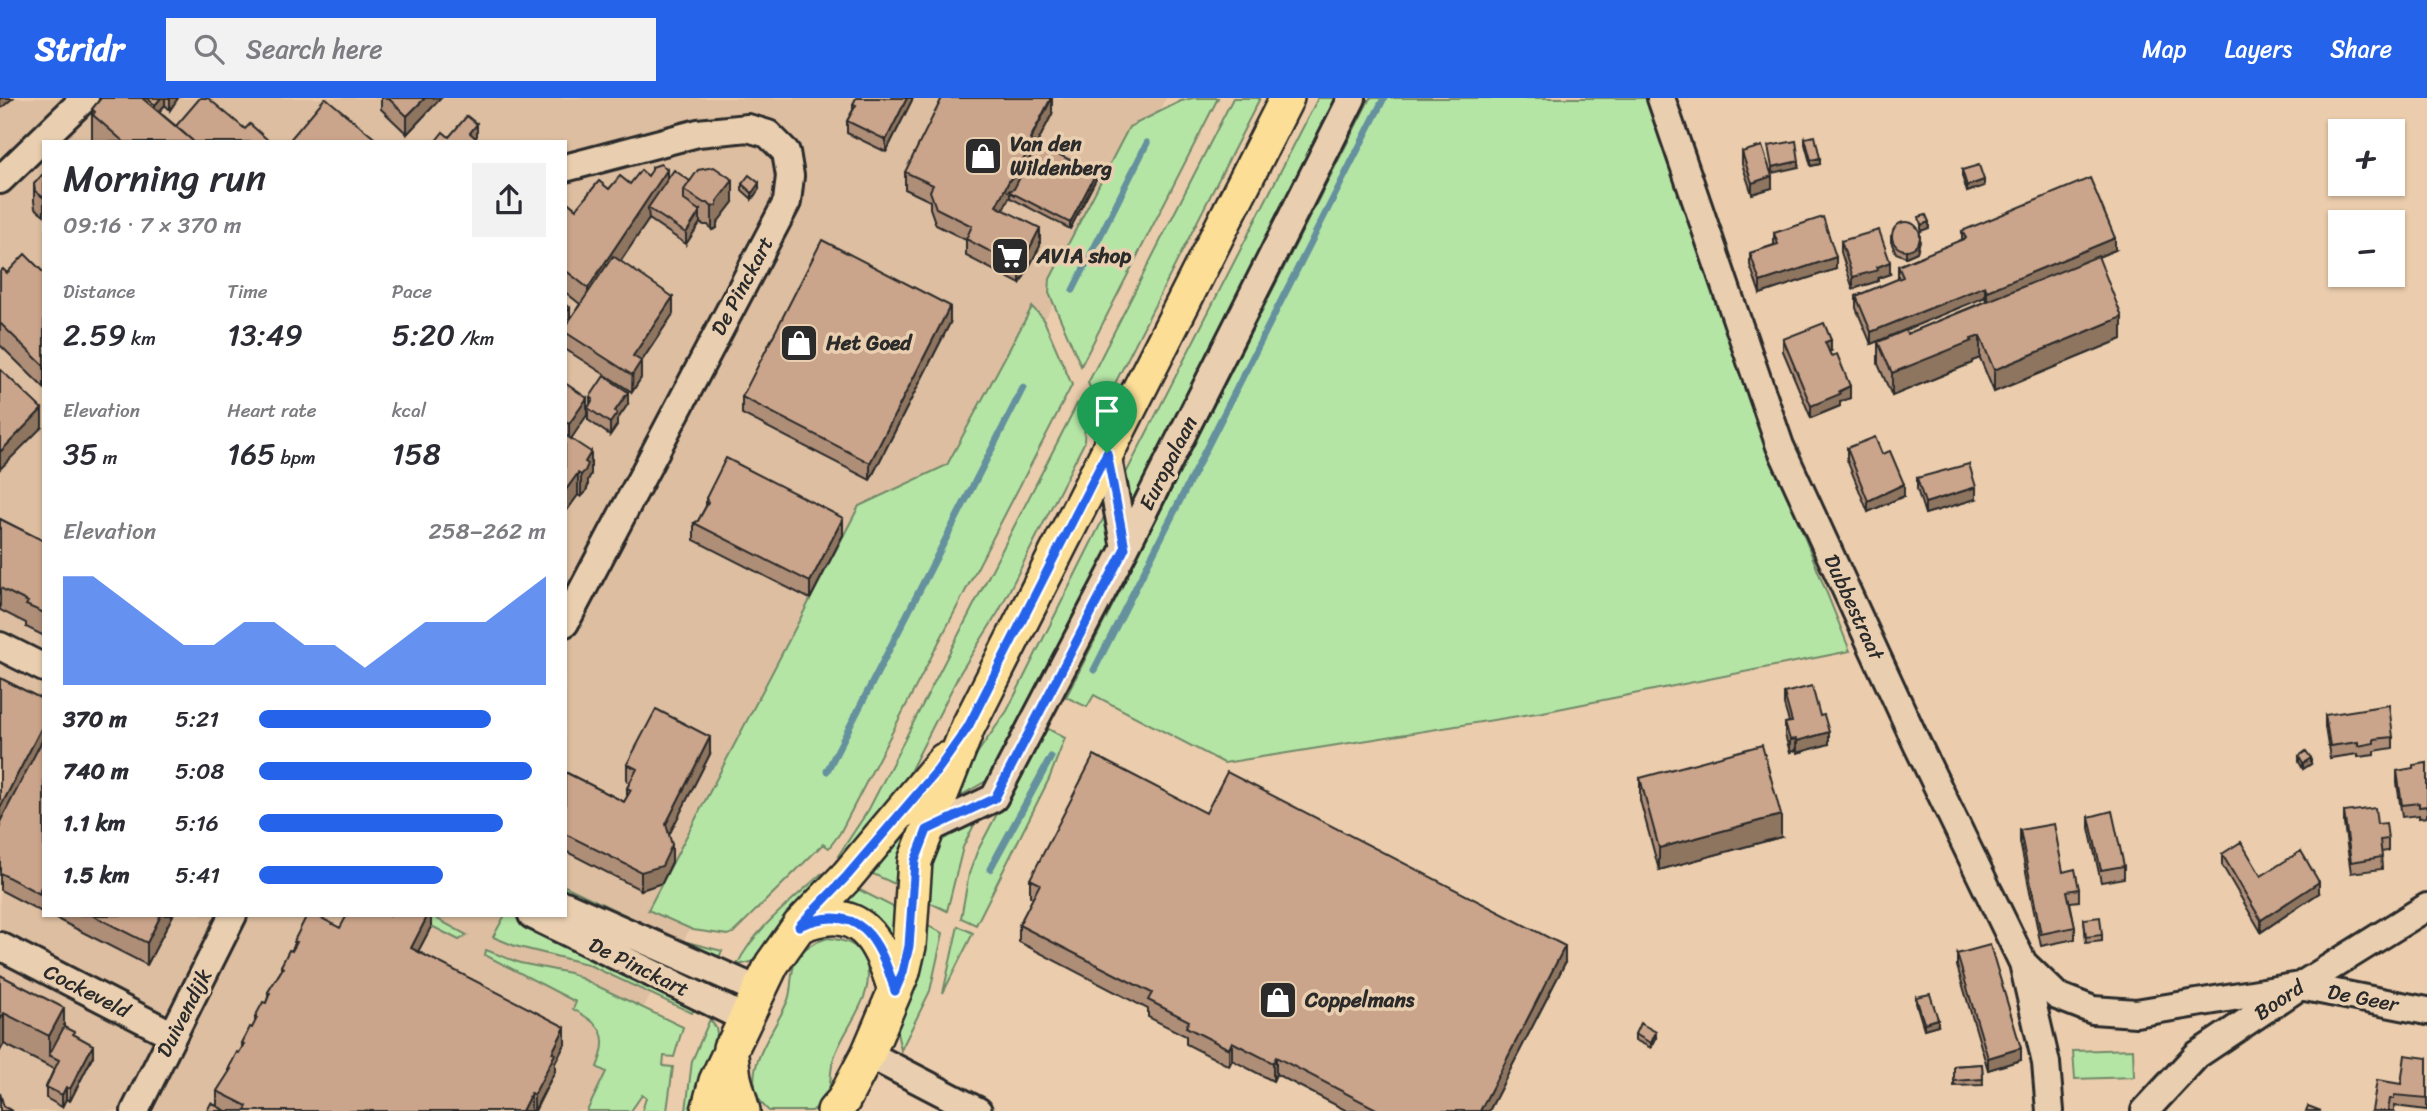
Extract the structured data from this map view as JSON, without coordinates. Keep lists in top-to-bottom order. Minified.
{"streets":{"street":["De Pinckart","Europalaan","Dubbestraat","Cockeveld","De Geer","Boord","Duivendijk"]},"crossings":[["Cockeveld","Duivendijk"],["De Geer","Boord"]],"places":{"shop":["Van den Wildenberg","Het Goed","Coppelmans"],"supermarket":["AVIA shop"]},"page":{"header":"Stridr","search":"Search here","nav":["Map","Layers","Share"],"map_buttons":["+","−"],"heading":["Morning run","09:16 · 7 × 370 m"],"stats":[["Distance","2.59 km"],["Time","13:49"],["Pace","5:20 /km"],["Elevation","35 m"],["Heart rate","165 bpm"],["kcal","158"]],"chart":["Elevation","258–262 m"],"list":[{"name":"370 m","note":"5:21"},{"name":"740 m","note":"5:08"},{"name":"1.1 km","note":"5:16"},{"name":"1.5 km","note":"5:41"}]}}
